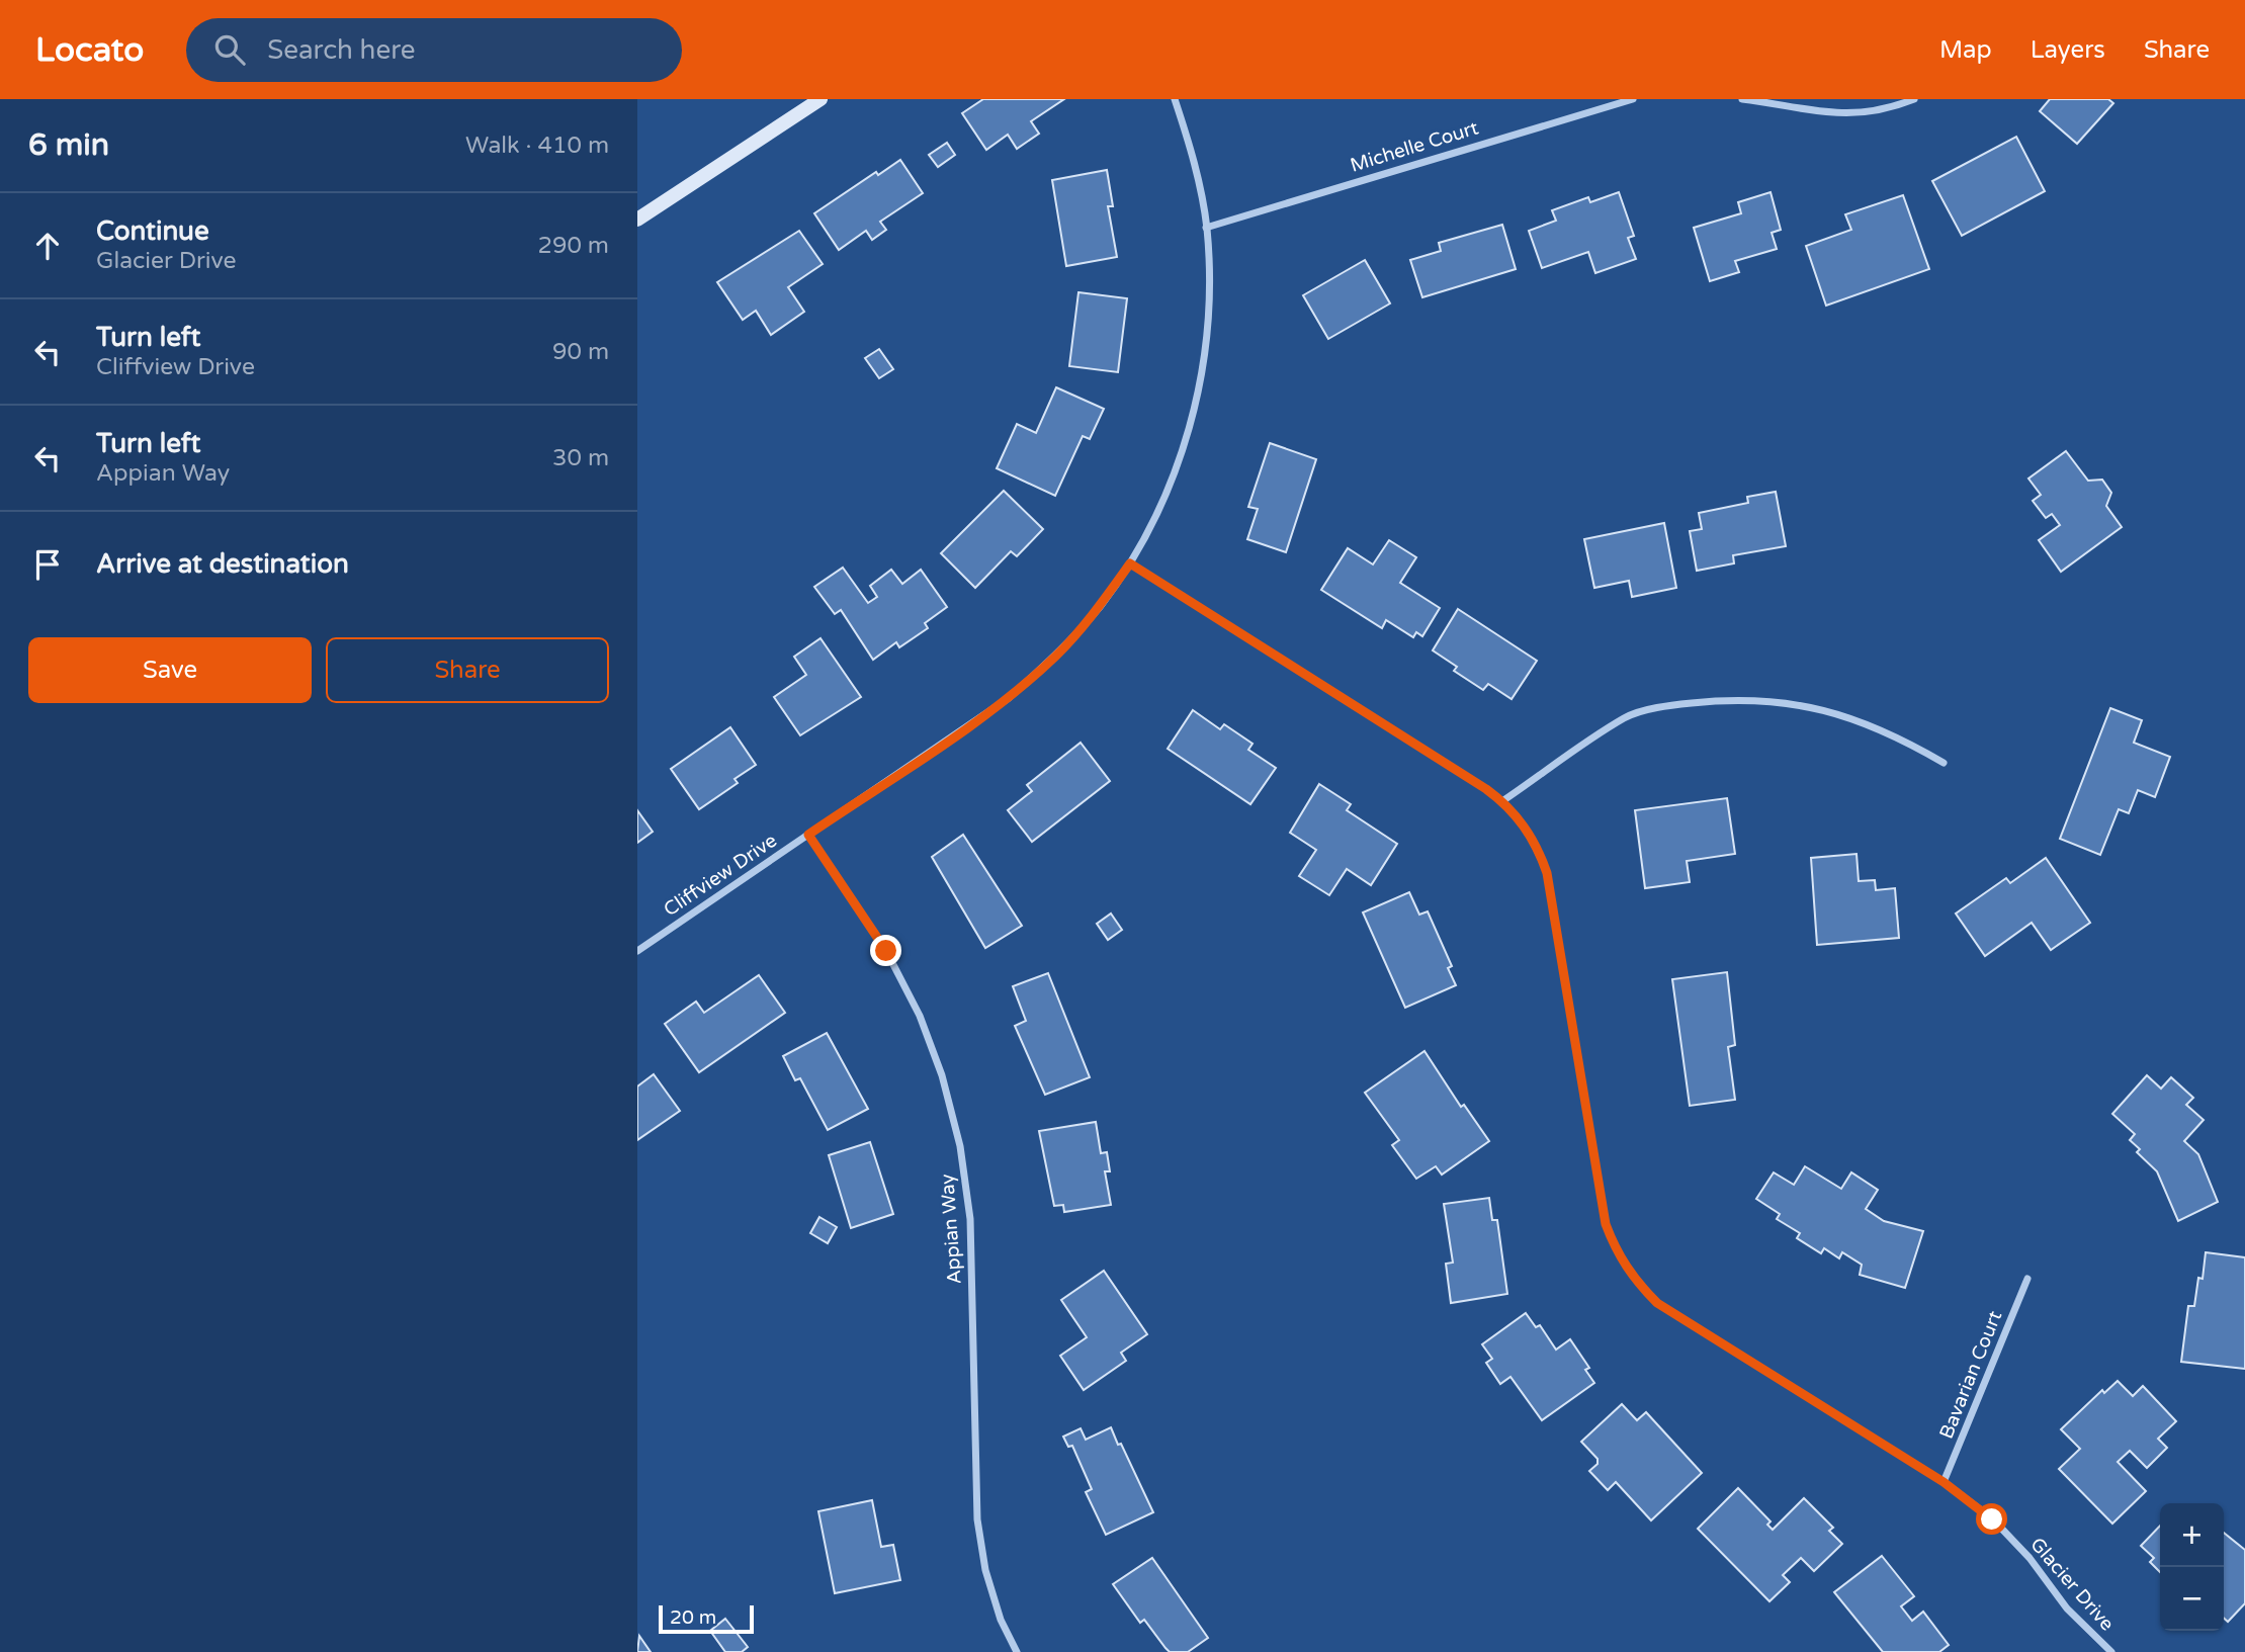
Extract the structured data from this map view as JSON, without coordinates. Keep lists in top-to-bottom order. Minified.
{"streets":{"street":["Michelle Court","Cliffview Drive","Appian Way","Bavarian Court","Glacier Drive"]},"crossings":[["Michelle Court","Cliffview Drive"],["Cliffview Drive","Appian Way"],["Cliffview Drive","Glacier Drive"],["Bavarian Court","Glacier Drive"]],"scale_bar":"20 m","page":{"header":"Locato","search":"Search here","nav":["Map","Layers","Share"],"heading":["6 min","Walk · 410 m"],"list":[["Continue","Glacier Drive","290 m"],["Turn left","Cliffview Drive","90 m"],["Turn left","Appian Way","30 m"],"Arrive at destination"],"buttons":["Save","Share"],"map_buttons":["+","−"],"scale":"20 m"}}
